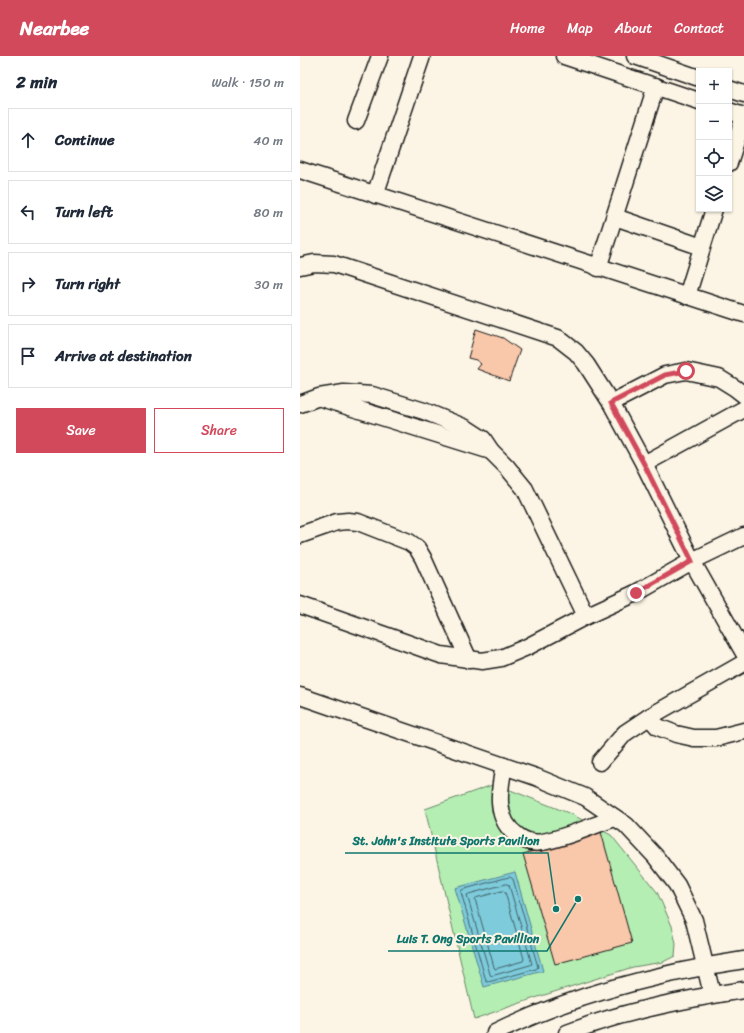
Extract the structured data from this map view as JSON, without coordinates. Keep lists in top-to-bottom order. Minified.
{"places":["Luis T. Ong Sports Pavillion","St. John's Institute Sports Pavilion"],"page":{"header":"Nearbee","nav":["Home","Map","About","Contact"],"heading":["2 min","Walk · 150 m"],"map_buttons":["+","−"],"list":[["Continue","40 m"],["Turn left","80 m"],["Turn right","30 m"],"Arrive at destination"],"buttons":["Save","Share"]}}
